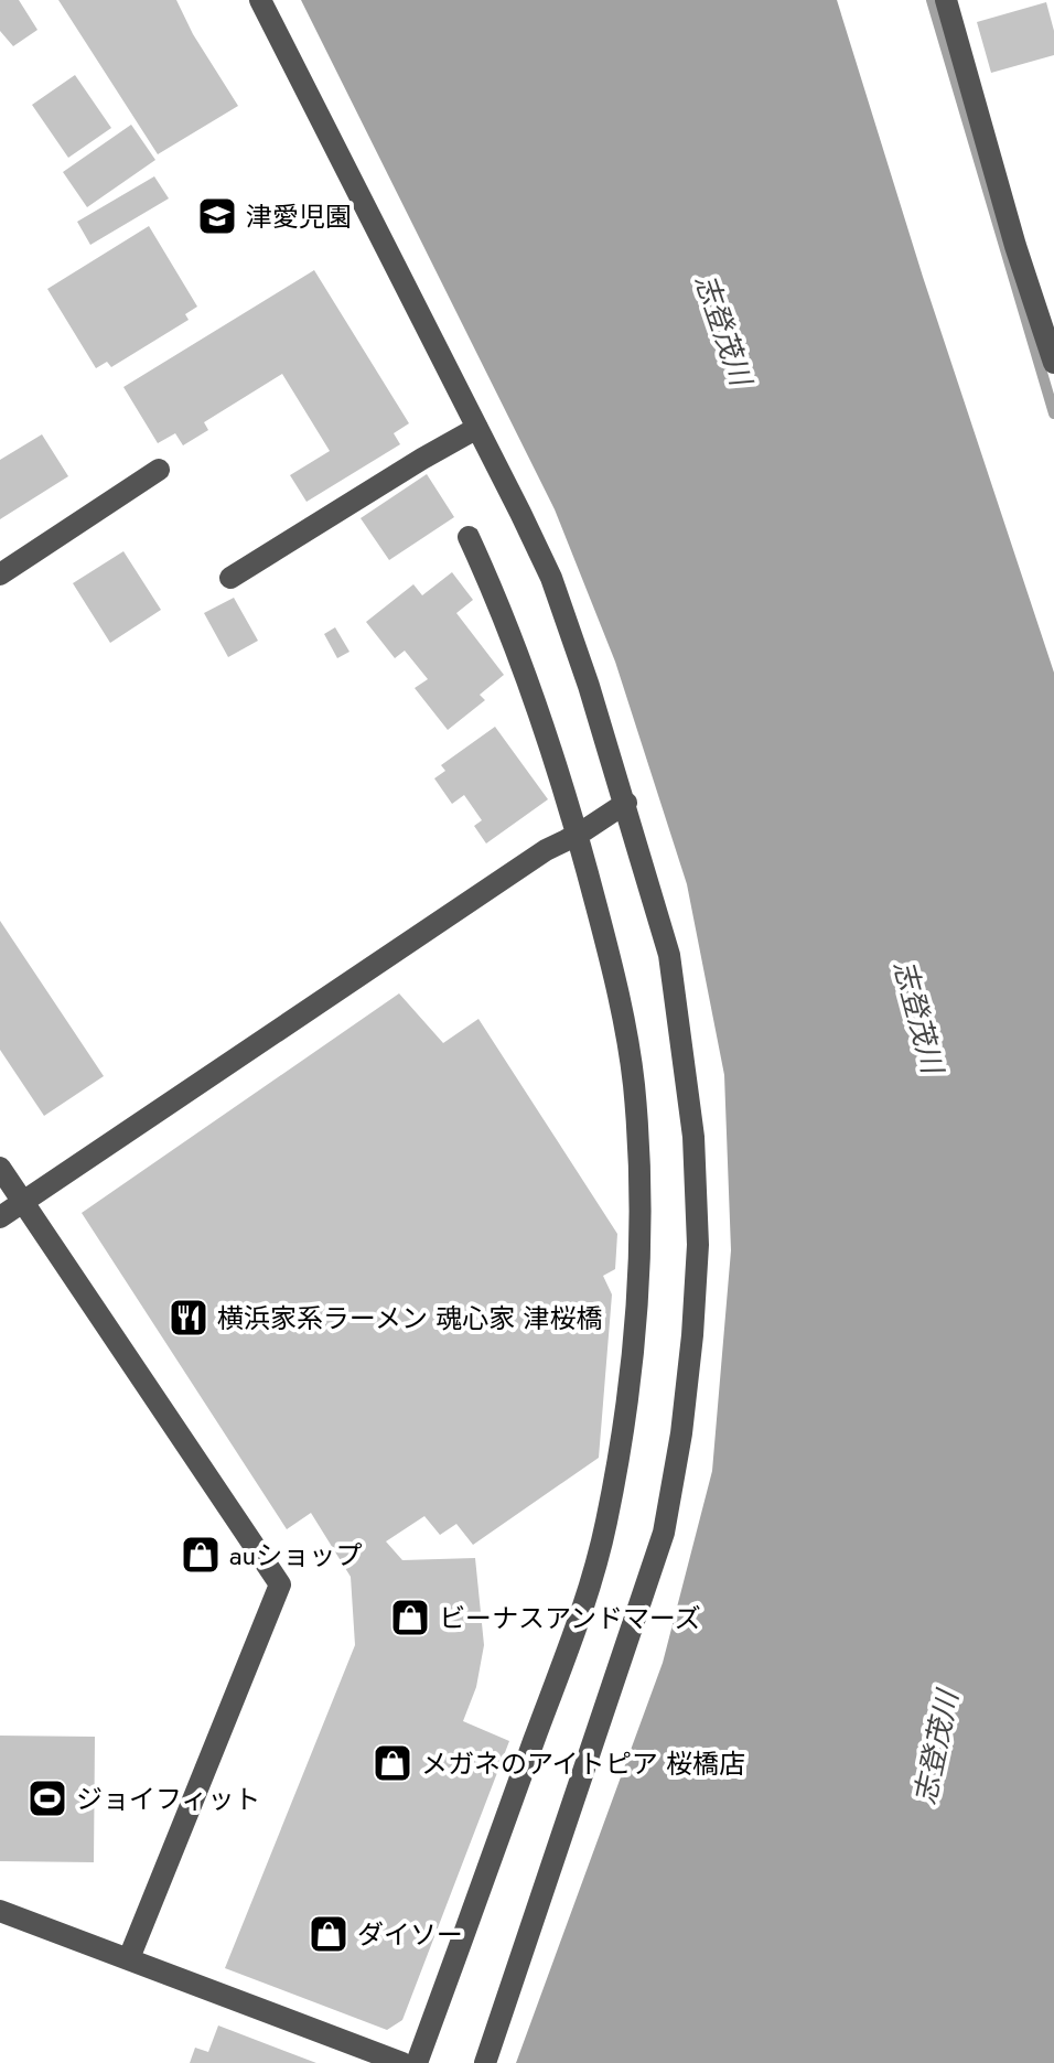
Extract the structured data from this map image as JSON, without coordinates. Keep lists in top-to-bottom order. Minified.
{"water":["志登茂川"],"places":{"school or university":["津愛児園"],"restaurant":["横浜家系ラーメン 魂心家 津桜橋"],"shop":["auショップ","ビーナスアンドマーズ","メガネのアイトピア 桜橋店","ダイソー"],"sports":["ジョイフィット"]}}
